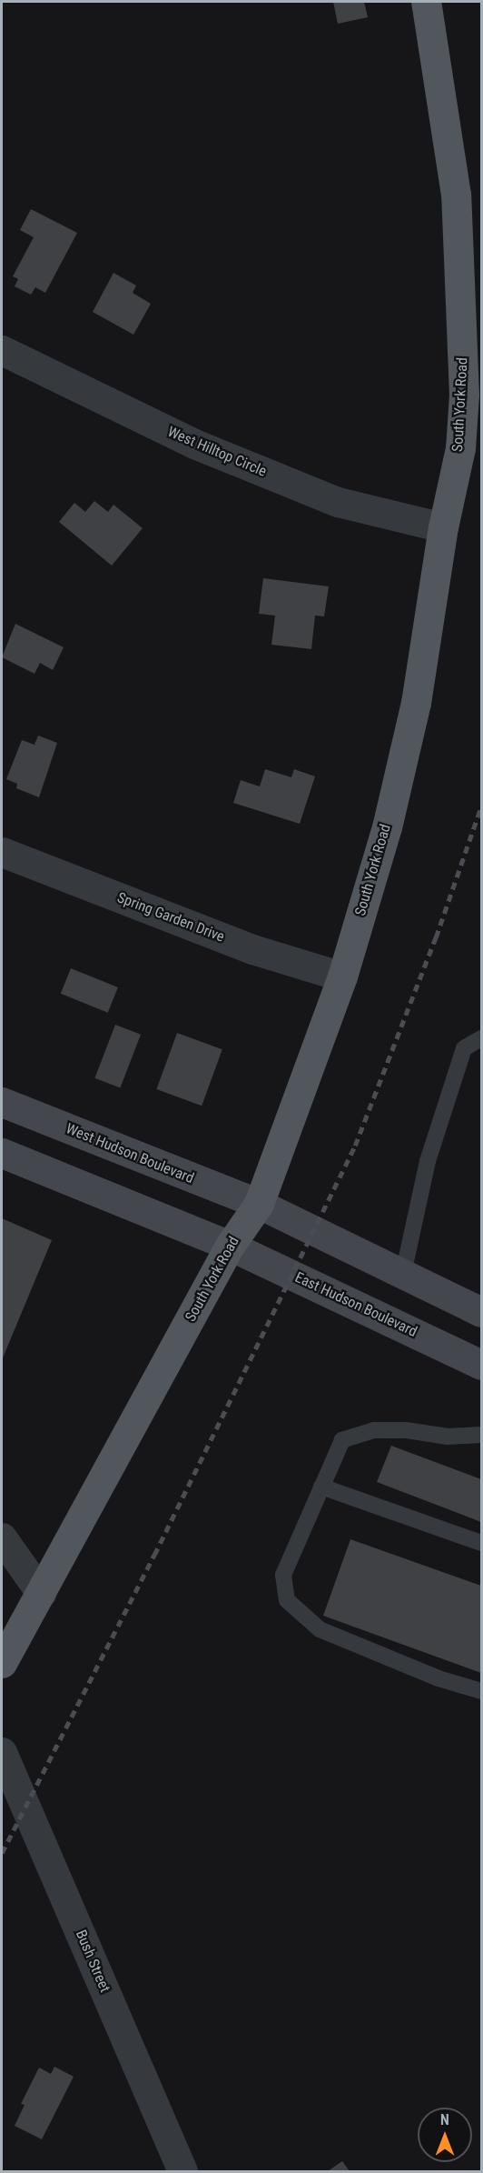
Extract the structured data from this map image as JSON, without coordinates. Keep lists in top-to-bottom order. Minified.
{"streets":{"main road":["South York Road","West Hudson Boulevard","East Hudson Boulevard"],"street":["West Hilltop Circle","Spring Garden Drive","Bush Street"]},"crossings":[["South York Road","West Hilltop Circle"],["South York Road","Spring Garden Drive"],["South York Road","West Hudson Boulevard"],["South York Road","East Hudson Boulevard"]],"north":"top"}
